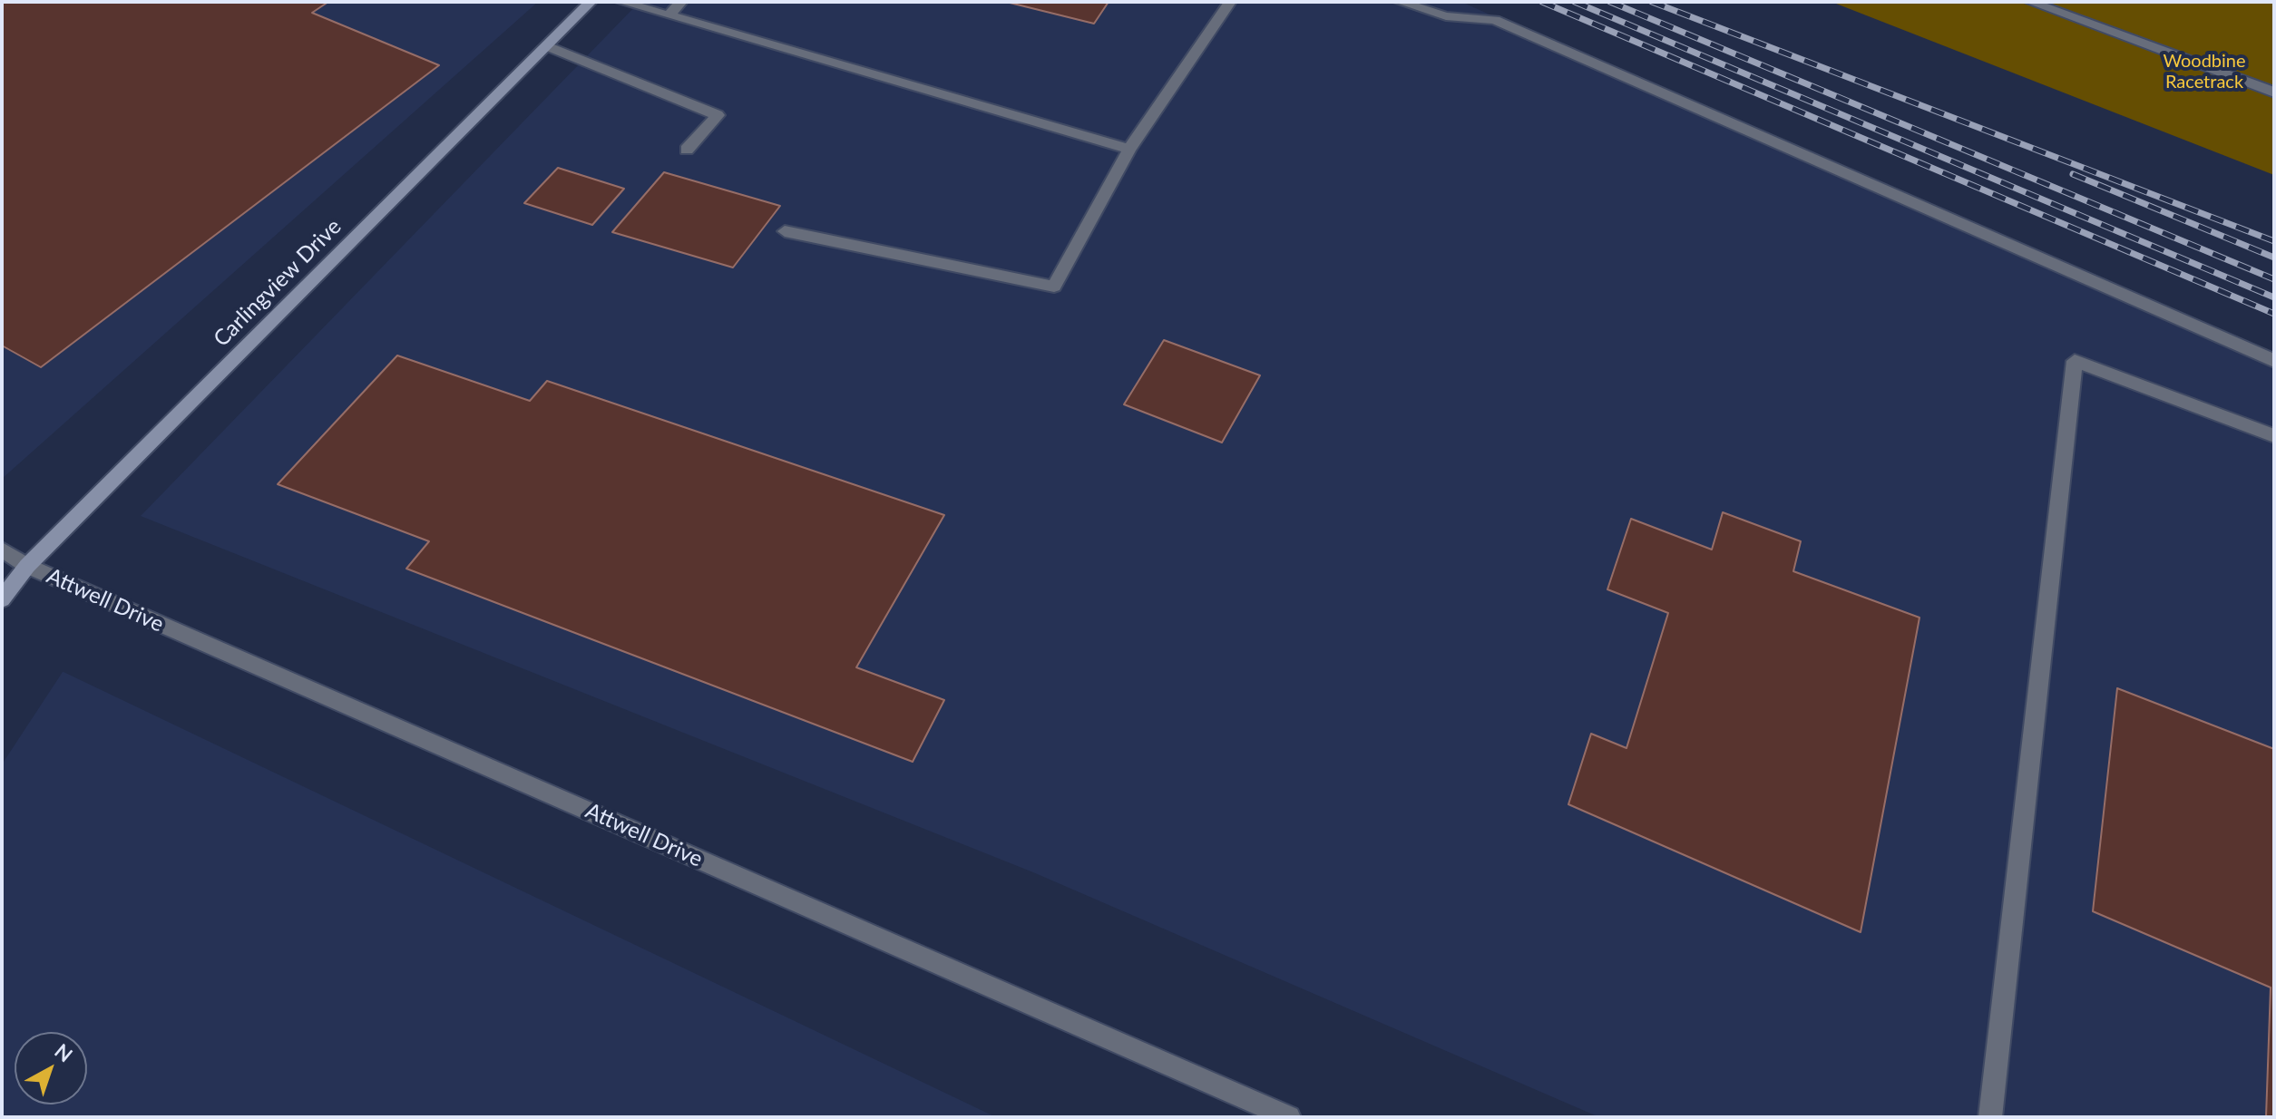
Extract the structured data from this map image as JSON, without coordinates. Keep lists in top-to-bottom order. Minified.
{"streets":{"street":["Carlingview Drive","Attwell Drive"]},"crossings":[["Carlingview Drive","Attwell Drive"]],"parks":["Woodbine Racetrack"],"north":"top right"}
